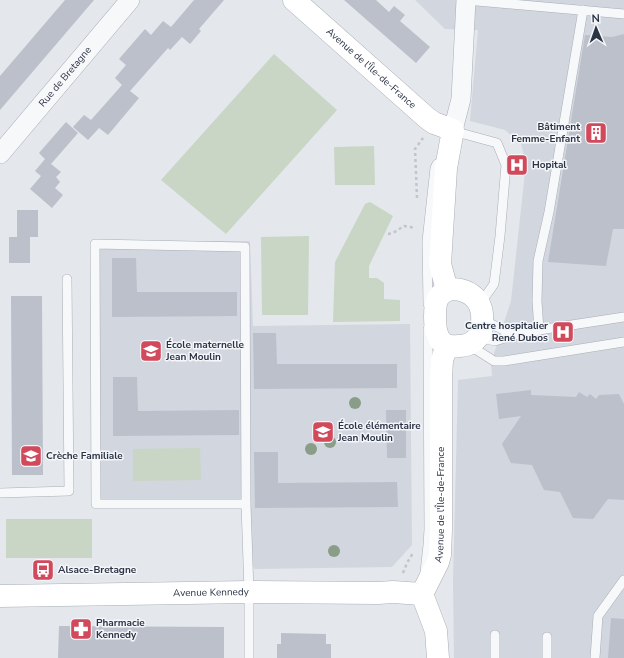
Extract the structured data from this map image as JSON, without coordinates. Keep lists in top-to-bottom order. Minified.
{"streets":{"street":["Avenue de l'Île-de-France","Rue de Bretagne","Avenue Kennedy"]},"crossings":[["Avenue de l'Île-de-France","Avenue Kennedy"]],"places":{"building":["Bâtiment Femme-Enfant"],"hospital":["Hopital","Centre hospitalier René Dubos"],"school or university":["École maternelle Jean Moulin","École élémentaire Jean Moulin","Crèche Familiale"],"bus stop":["Alsace-Bretagne"],"pharmacy":["Pharmacie Kennedy"]},"north":"top"}
